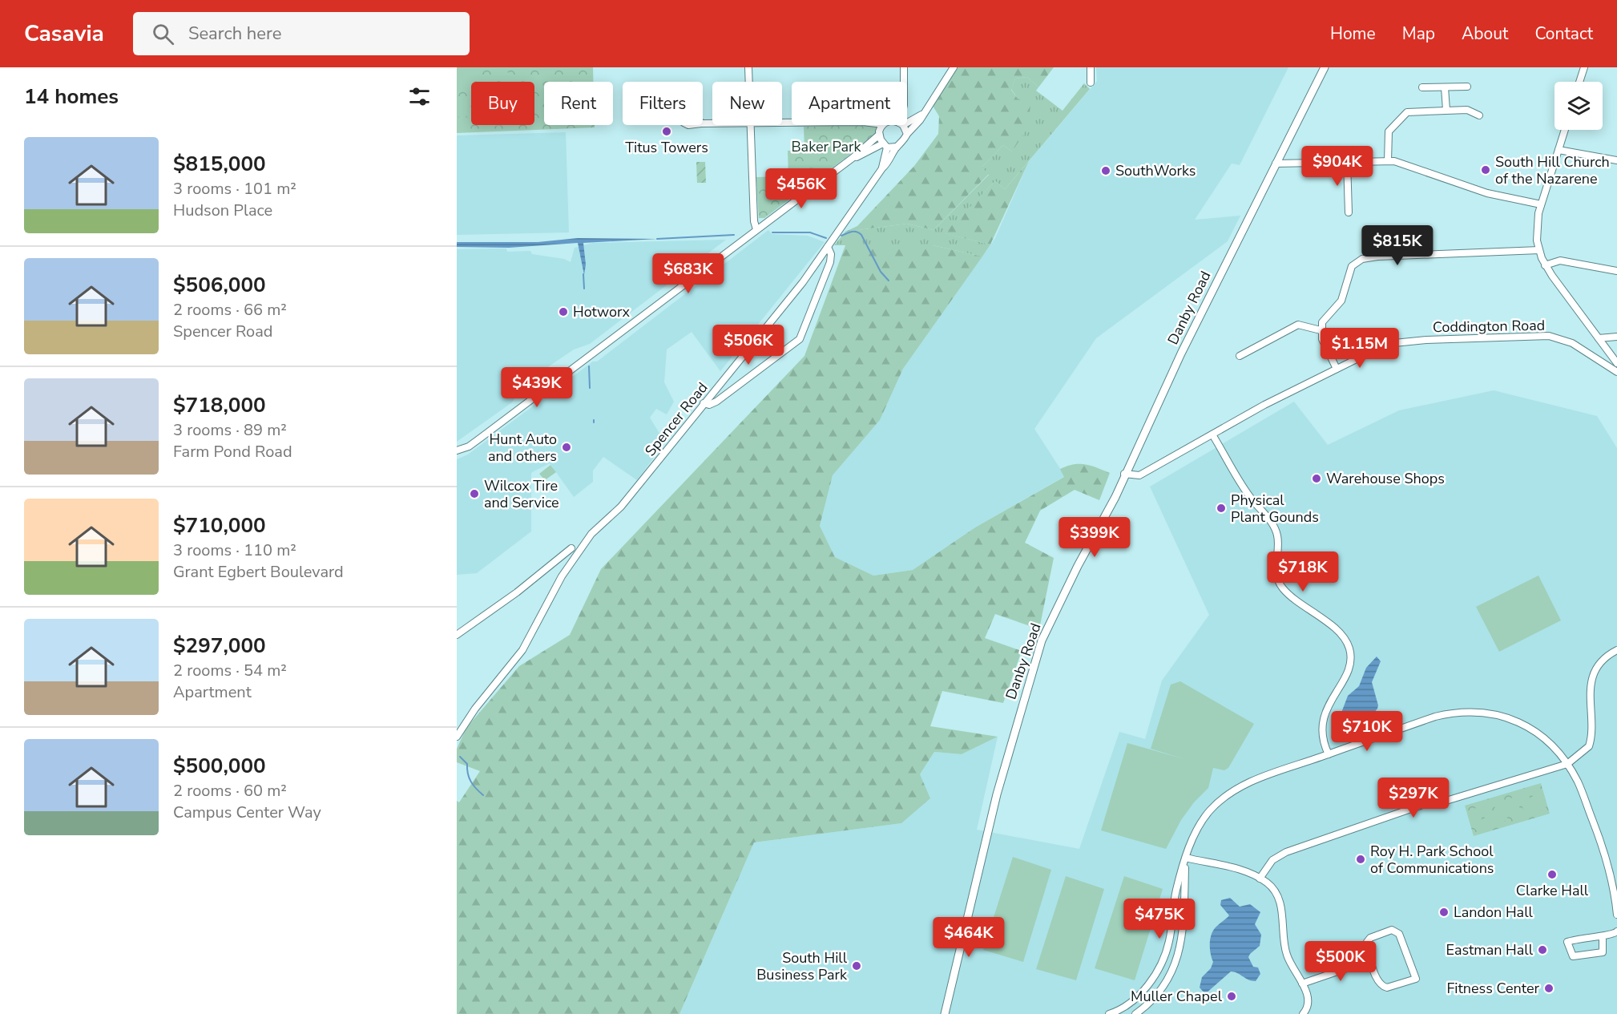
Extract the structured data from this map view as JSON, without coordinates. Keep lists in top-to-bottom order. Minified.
{"streets":{"main road":["Danby Road"],"street":["Coddington Road","Spencer Road"]},"crossings":[["Danby Road","Coddington Road"]],"parks":["Baker Park"],"places":["Titus Towers","South Hill Church of the Nazarene","SouthWorks","Hotworx","Hunt Auto and others","Warehouse Shops","Wilcox Tire and Service","Physical Plant Gounds","Roy H. Park School of Communications","Clarke Hall","Landon Hall","Eastman Hall","South Hill Business Park","Fitness Center","Muller Chapel"],"page":{"header":"Casavia","search":"Search here","nav":["Home","Map","About","Contact"],"heading":"14 homes","chip":["Buy","Rent","Filters","New","Apartment"],"list":[{"name":"$815,000","note":"3 rooms · 101 m² · Hudson Place"},{"name":"$506,000","note":"2 rooms · 66 m² · Spencer Road"},{"name":"$718,000","note":"3 rooms · 89 m² · Farm Pond Road"},{"name":"$710,000","note":"3 rooms · 110 m² · Grant Egbert Boulevard"},{"name":"$297,000","note":"2 rooms · 54 m² · Apartment"},{"name":"$500,000","note":"2 rooms · 60 m² · Campus Center Way"}],"price":["$904K","$456K","$815K","$683K","$506K","$1.15M","$439K","$399K","$718K","$710K","$297K","$475K","$464K","$500K"]}}
